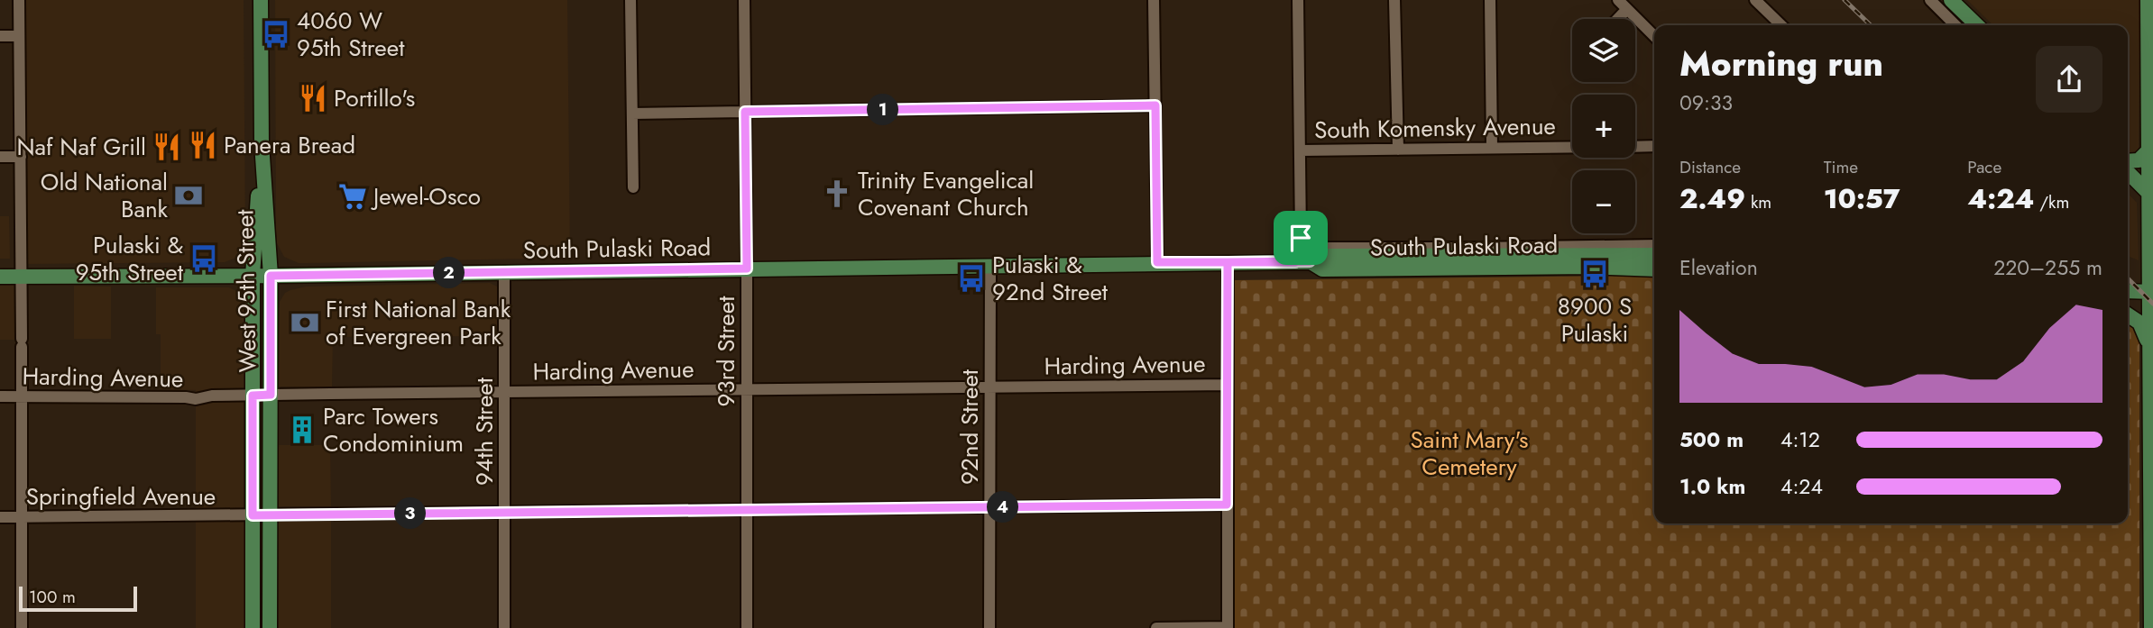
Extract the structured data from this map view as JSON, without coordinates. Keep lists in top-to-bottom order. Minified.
{"streets":{"main road":["South Pulaski Road","West 95th Street"],"street":["South Komensky Avenue","93rd Street","Harding Avenue","92nd Street","94th Street","Springfield Avenue"]},"crossings":[["South Pulaski Road","West 95th Street"],["South Pulaski Road","93rd Street"],["South Pulaski Road","92nd Street"],["South Pulaski Road","94th Street"],["West 95th Street","Harding Avenue"],["West 95th Street","Springfield Avenue"],["93rd Street","Harding Avenue"],["93rd Street","Springfield Avenue"],["Harding Avenue","92nd Street"],["Harding Avenue","94th Street"],["92nd Street","Springfield Avenue"],["94th Street","Springfield Avenue"]],"parks":["Saint Mary's Cemetery"],"places":{"bus stop":["4060 W 95th Street","Pulaski & 95th Street","8900 S Pulaski","Pulaski & 92nd Street"],"restaurant":["Portillo's","Panera Bread","Naf Naf Grill"],"church":["Trinity Evangelical Covenant Church"],"bank":["Old National Bank","First National Bank of Evergreen Park"],"supermarket":["Jewel-Osco"],"building":["Parc Towers Condominium"]},"scale_bar":"100 m","page":{"map_buttons":["+","−"],"heading":["Morning run","09:33"],"pins":["1","2","4","3"],"stats":[["Distance","2.49 km"],["Time","10:57"],["Pace","4:24 /km"]],"chart":["Elevation","220–255 m"],"list":[{"name":"500 m","note":"4:12"},{"name":"1.0 km","note":"4:24"}],"scale":"100 m"}}
